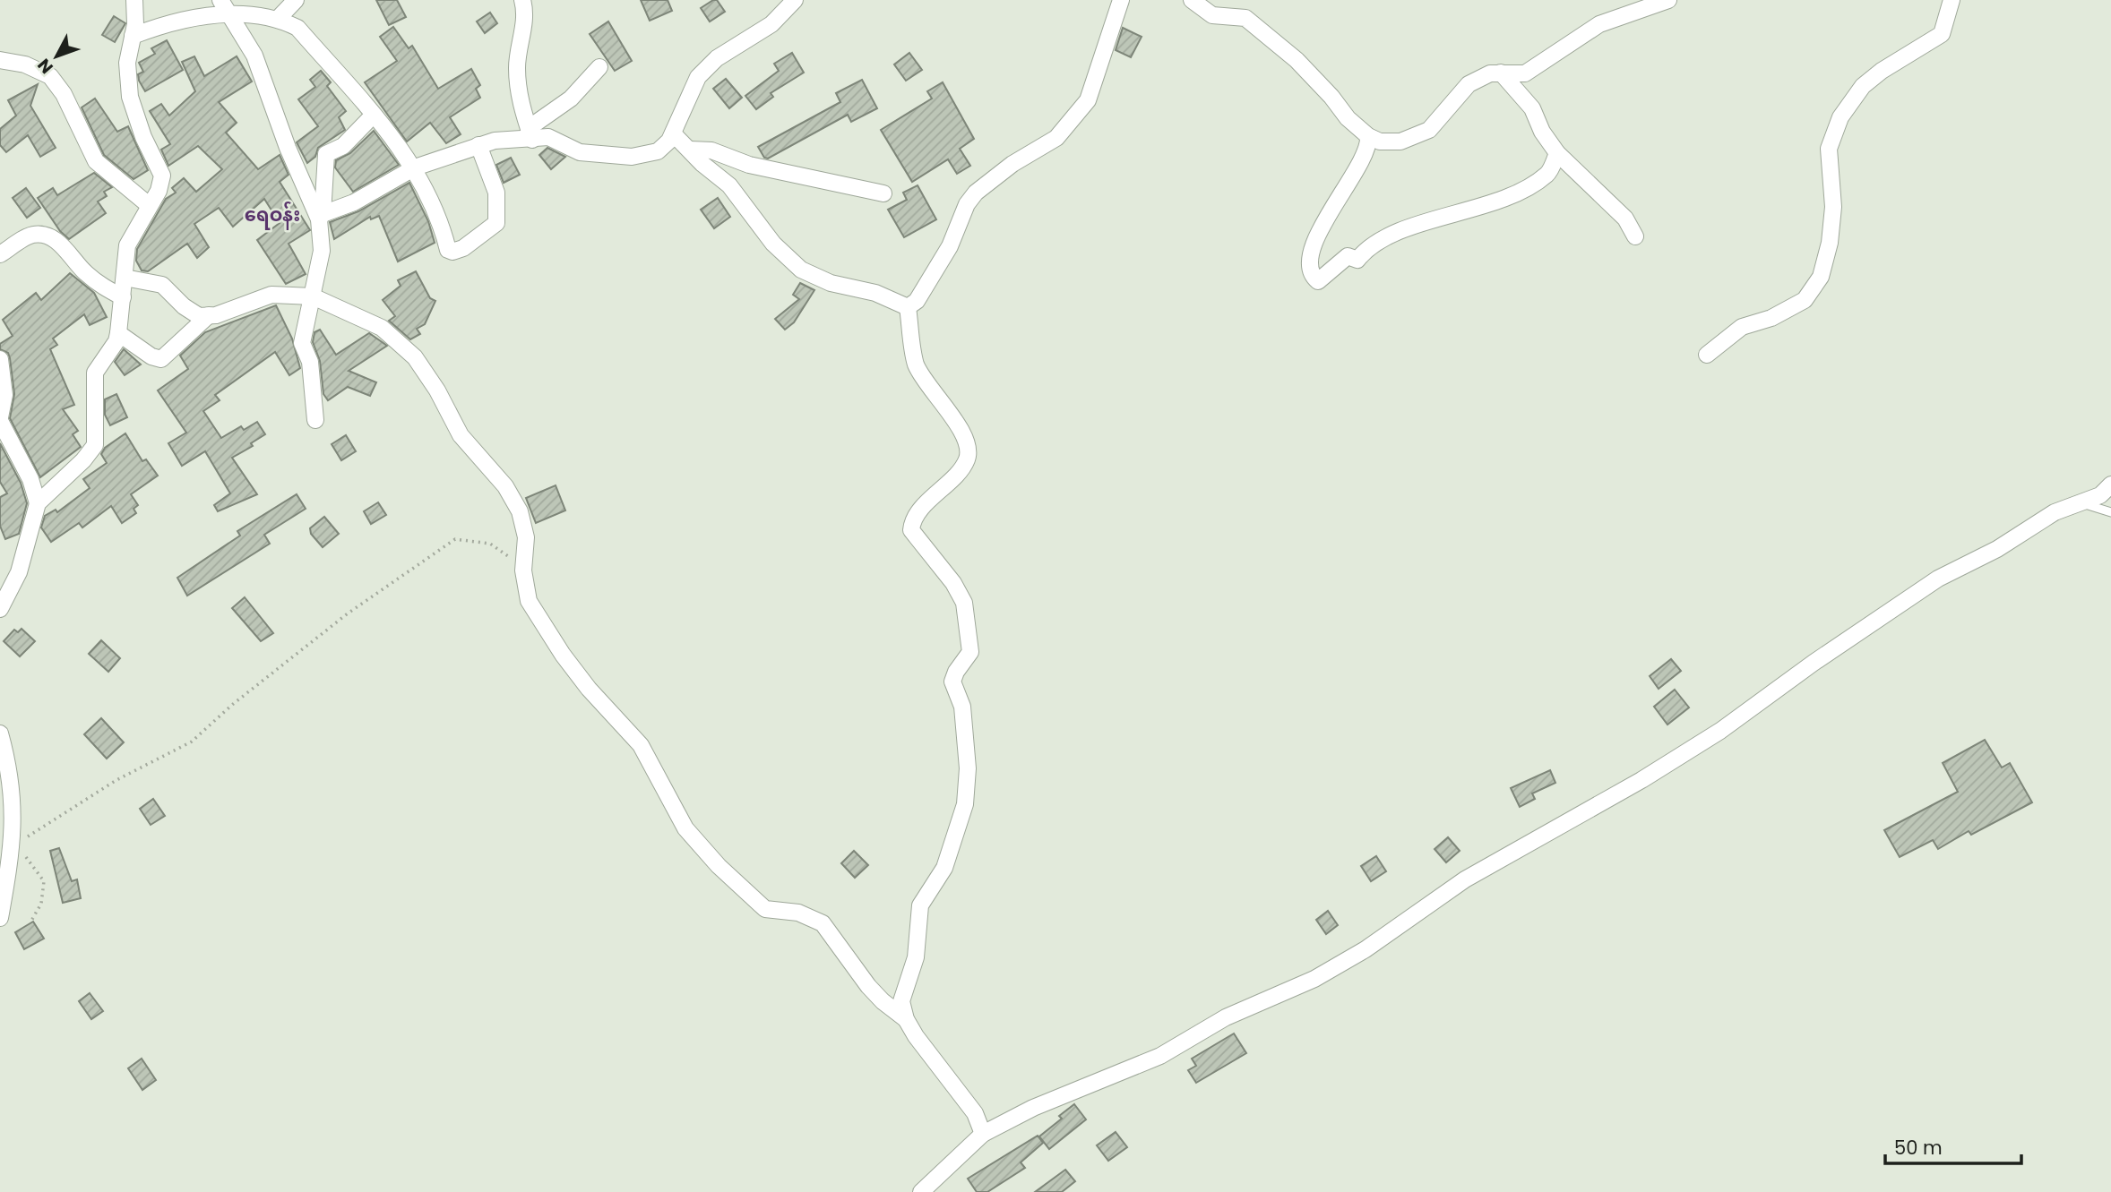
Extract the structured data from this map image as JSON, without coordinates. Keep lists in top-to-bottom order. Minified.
{"districts":["ရေဝန်း"],"scale_bar":"50 m","north":"bottom left"}
